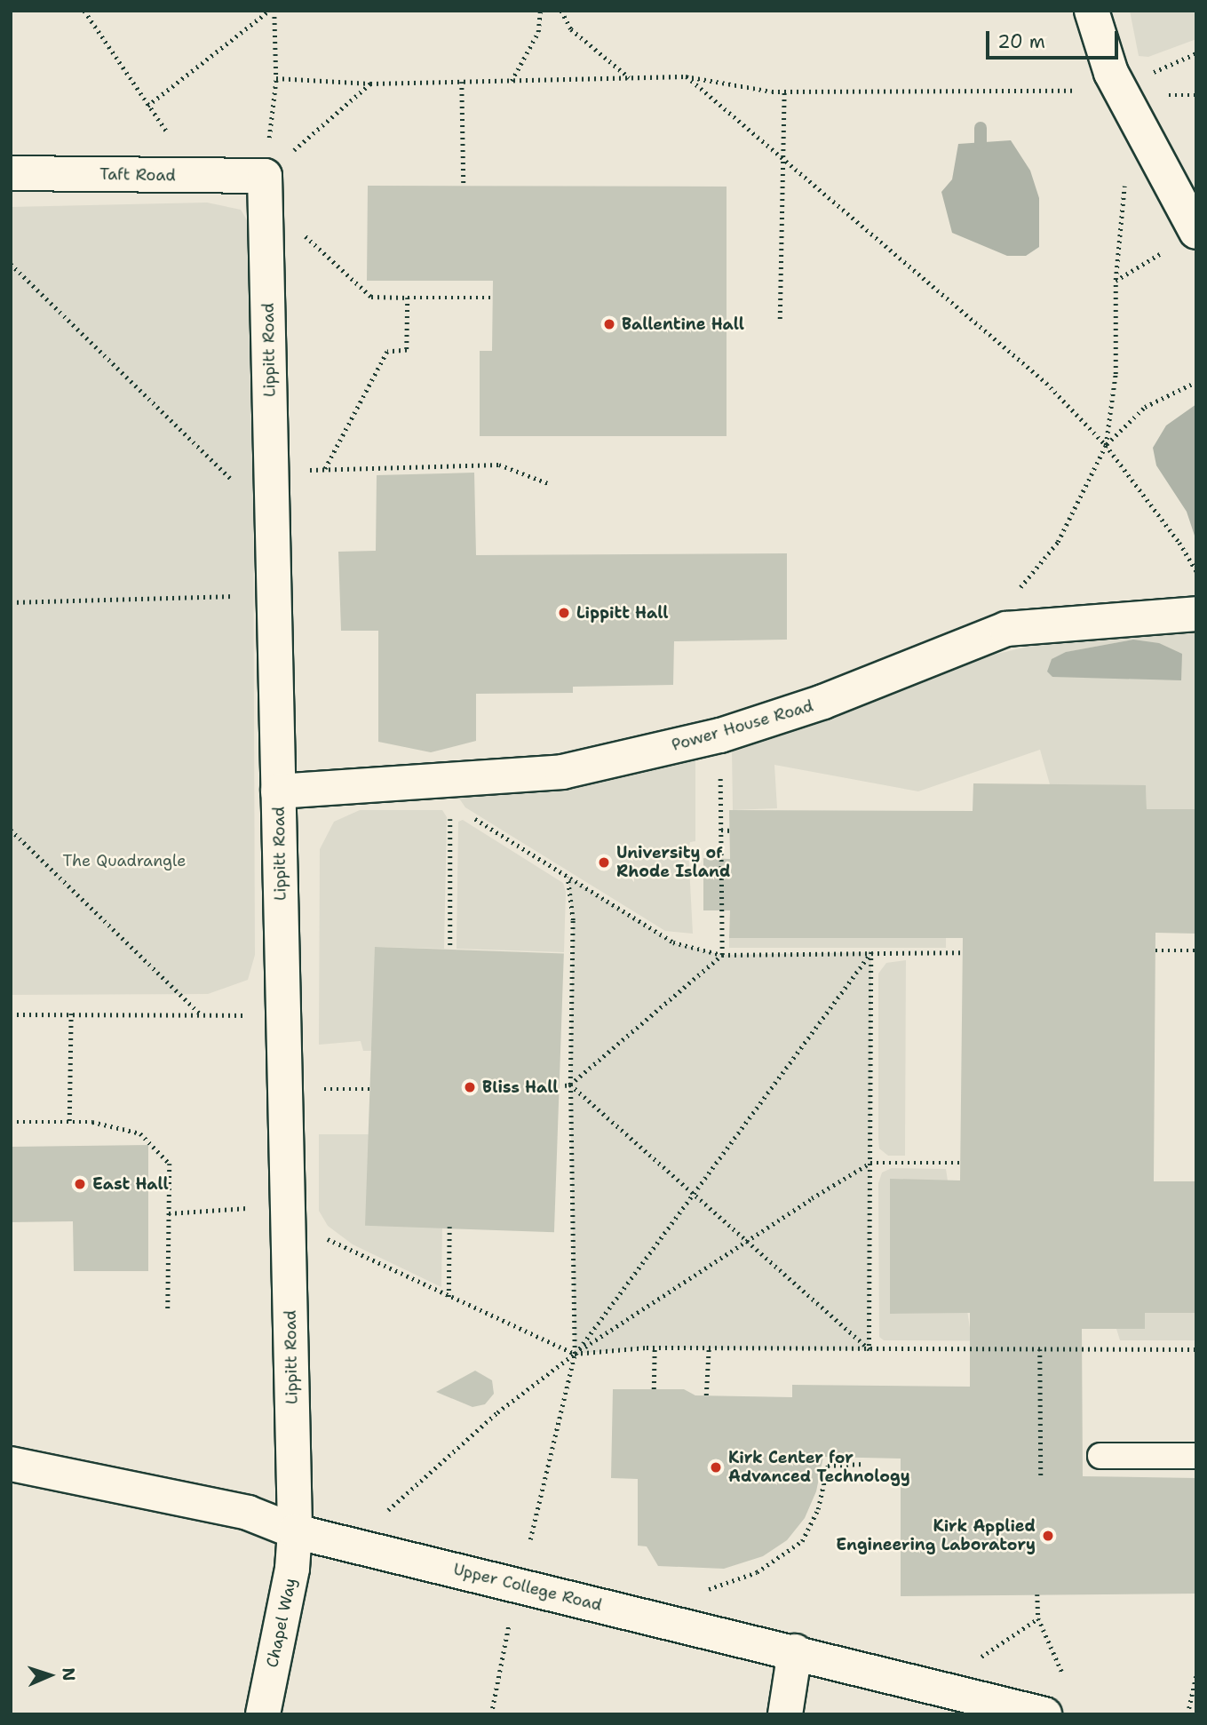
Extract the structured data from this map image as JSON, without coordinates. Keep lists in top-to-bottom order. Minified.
{"streets":{"street":["Taft Road","Lippitt Road","Power House Road","Upper College Road","Chapel Way"]},"crossings":[["Taft Road","Lippitt Road"],["Lippitt Road","Power House Road"],["Lippitt Road","Upper College Road"],["Lippitt Road","Chapel Way"],["Upper College Road","Chapel Way"]],"parks":["The Quadrangle"],"places":["Ballentine Hall","Lippitt Hall","University of Rhode Island","Bliss Hall","East Hall","Kirk Center for Advanced Technology","Kirk Applied Engineering Laboratory"],"scale_bar":"20 m","north":"right"}
